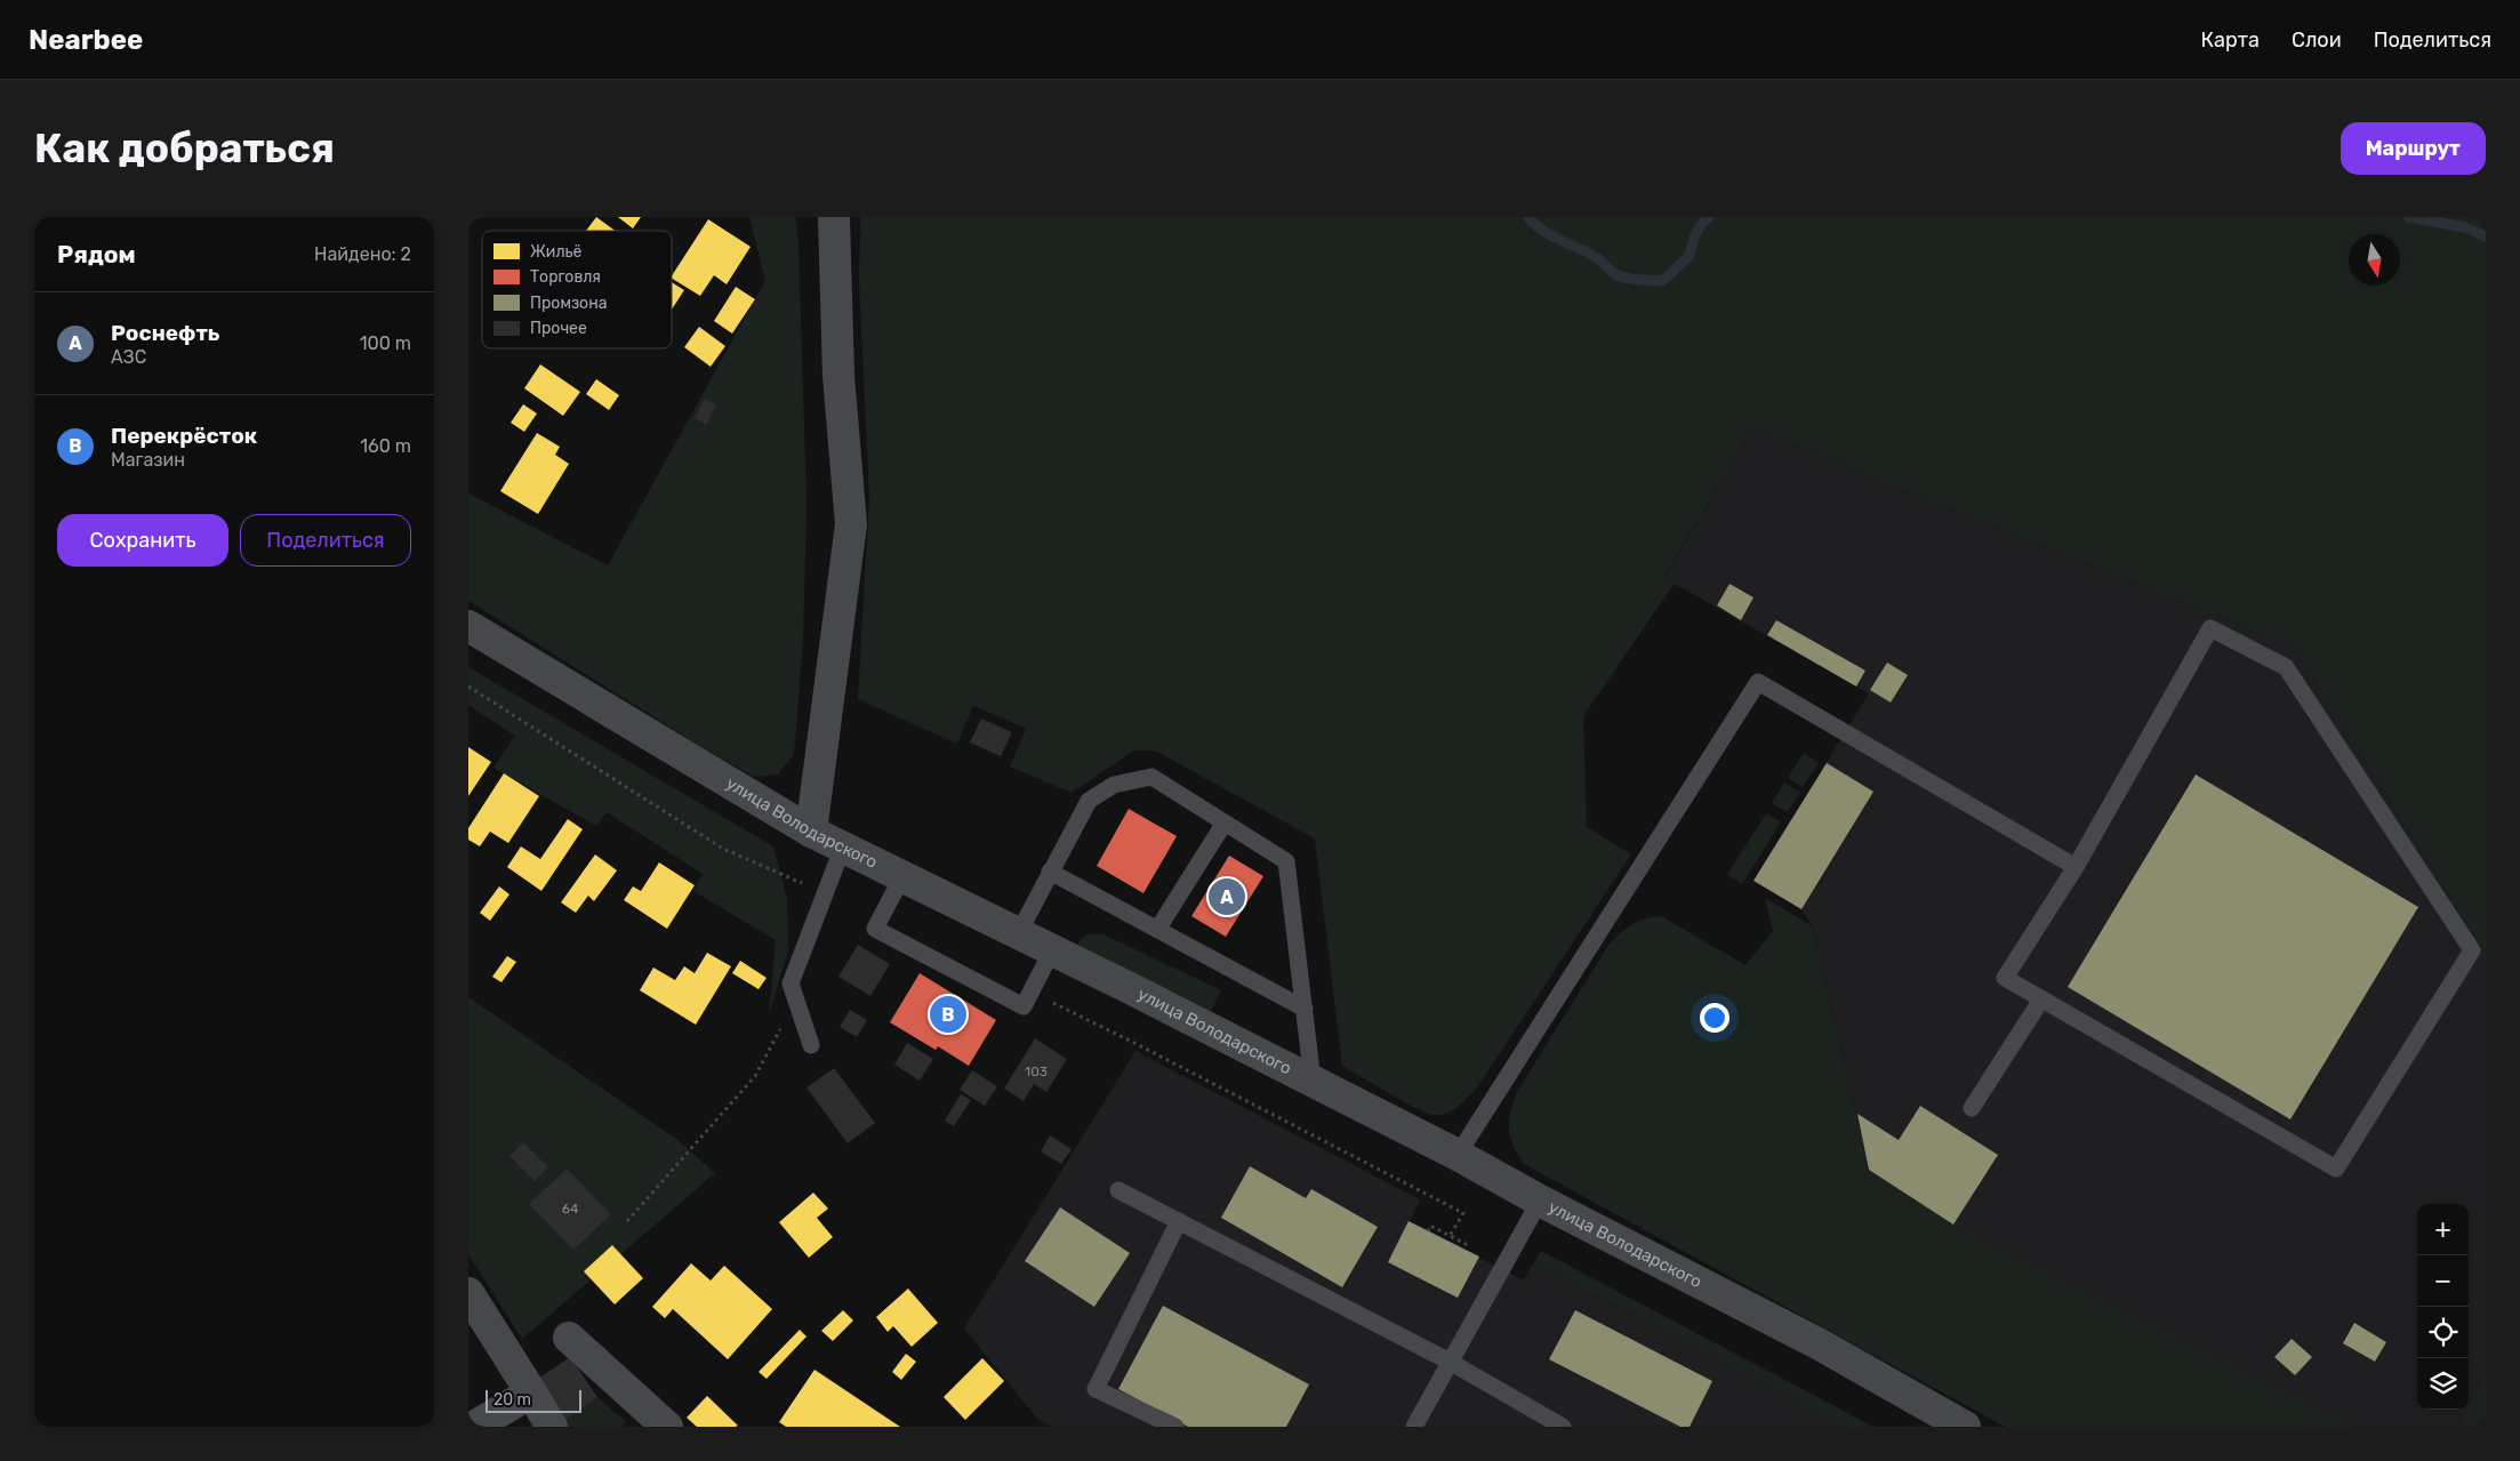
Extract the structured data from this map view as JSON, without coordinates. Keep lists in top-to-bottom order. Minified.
{"streets":{"street":["улица Володарского"]},"house_numbers":["103","64"],"legend":["Жильё","Торговля","Промзона","Прочее"],"scale_bar":"20 m","north":"bottom","page":{"header":"Nearbee","nav":["Карта","Слои","Поделиться"],"buttons":["Маршрут",["Сохранить","Поделиться"]],"title":"Как добраться","heading":["Рядом","Найдено: 2"],"list":[{"mark":"A","name":"Роснефть","note":"АЗС","value":"100 m"},{"mark":"B","name":"Перекрёсток","note":"Магазин","value":"160 m"}],"pins":["A","B"],"map_buttons":["+","−"],"scale":"20 m"}}
